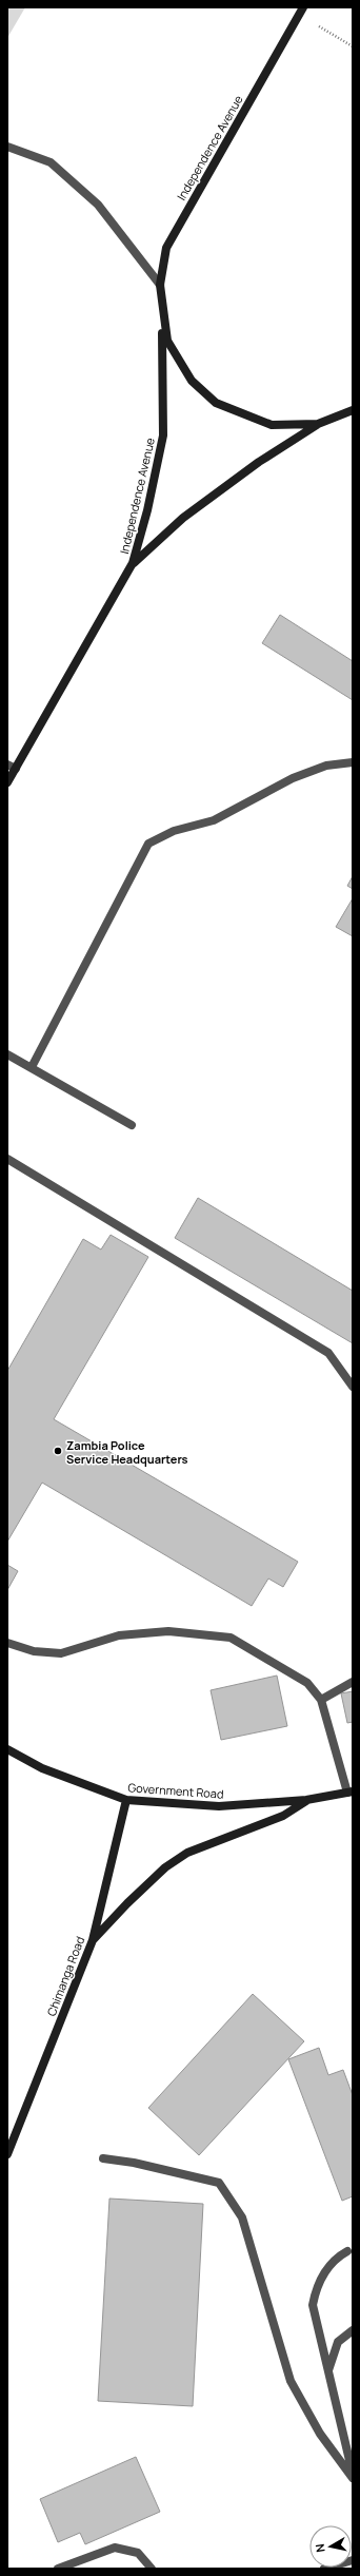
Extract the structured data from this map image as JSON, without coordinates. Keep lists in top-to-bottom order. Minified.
{"streets":{"main road":["Independence Avenue","Government Road","Chimanga Road"]},"crossings":[["Government Road","Chimanga Road"]],"places":["Zambia Police Service Headquarters"],"north":"left"}
